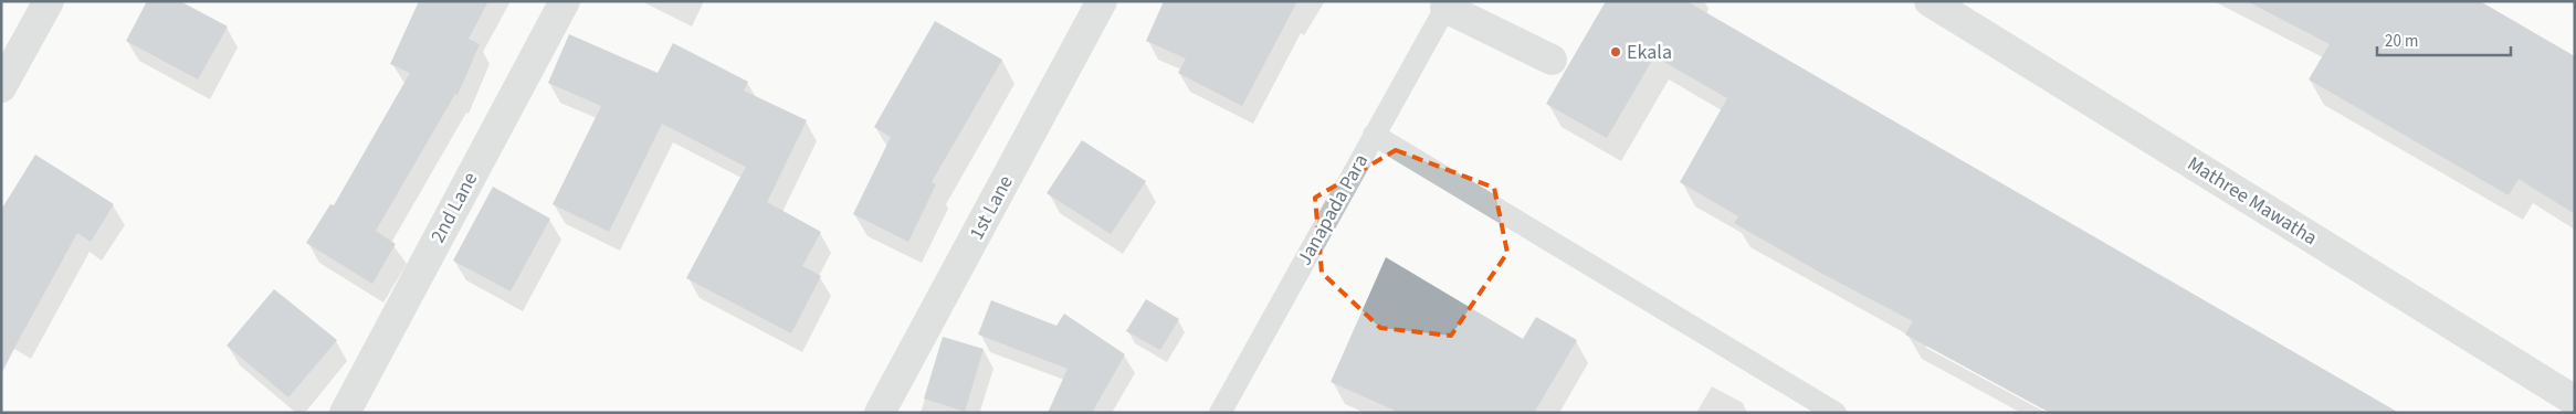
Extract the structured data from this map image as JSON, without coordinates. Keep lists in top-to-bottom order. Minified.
{"streets":{"street":["Mathree Mawatha","2nd Lane","1st Lane"],"lane":["Janapada Para"]},"places":["Ekala"],"scale_bar":"20 m"}
